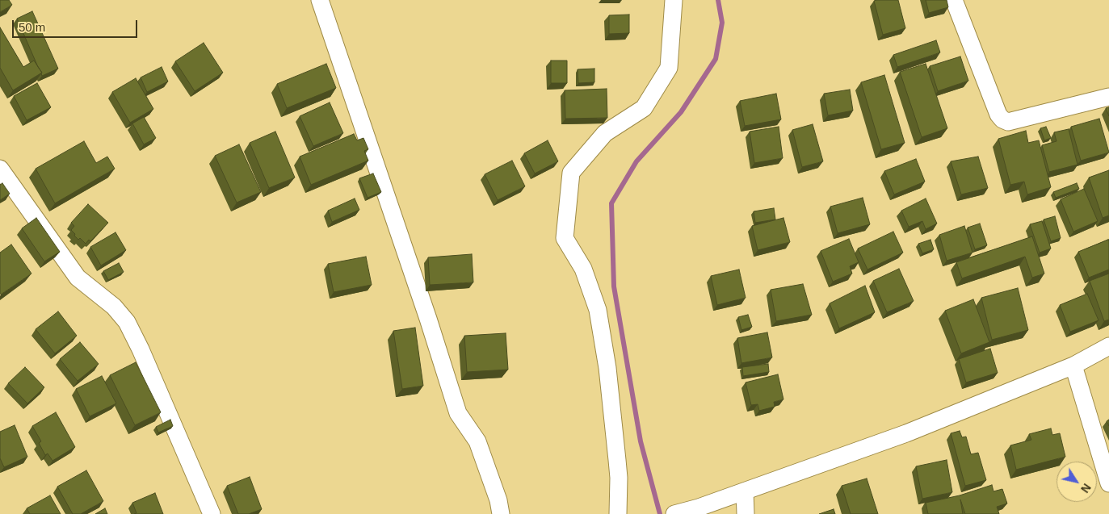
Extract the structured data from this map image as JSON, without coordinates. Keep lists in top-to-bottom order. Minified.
{"scale_bar":"50 m","north":"bottom right"}
